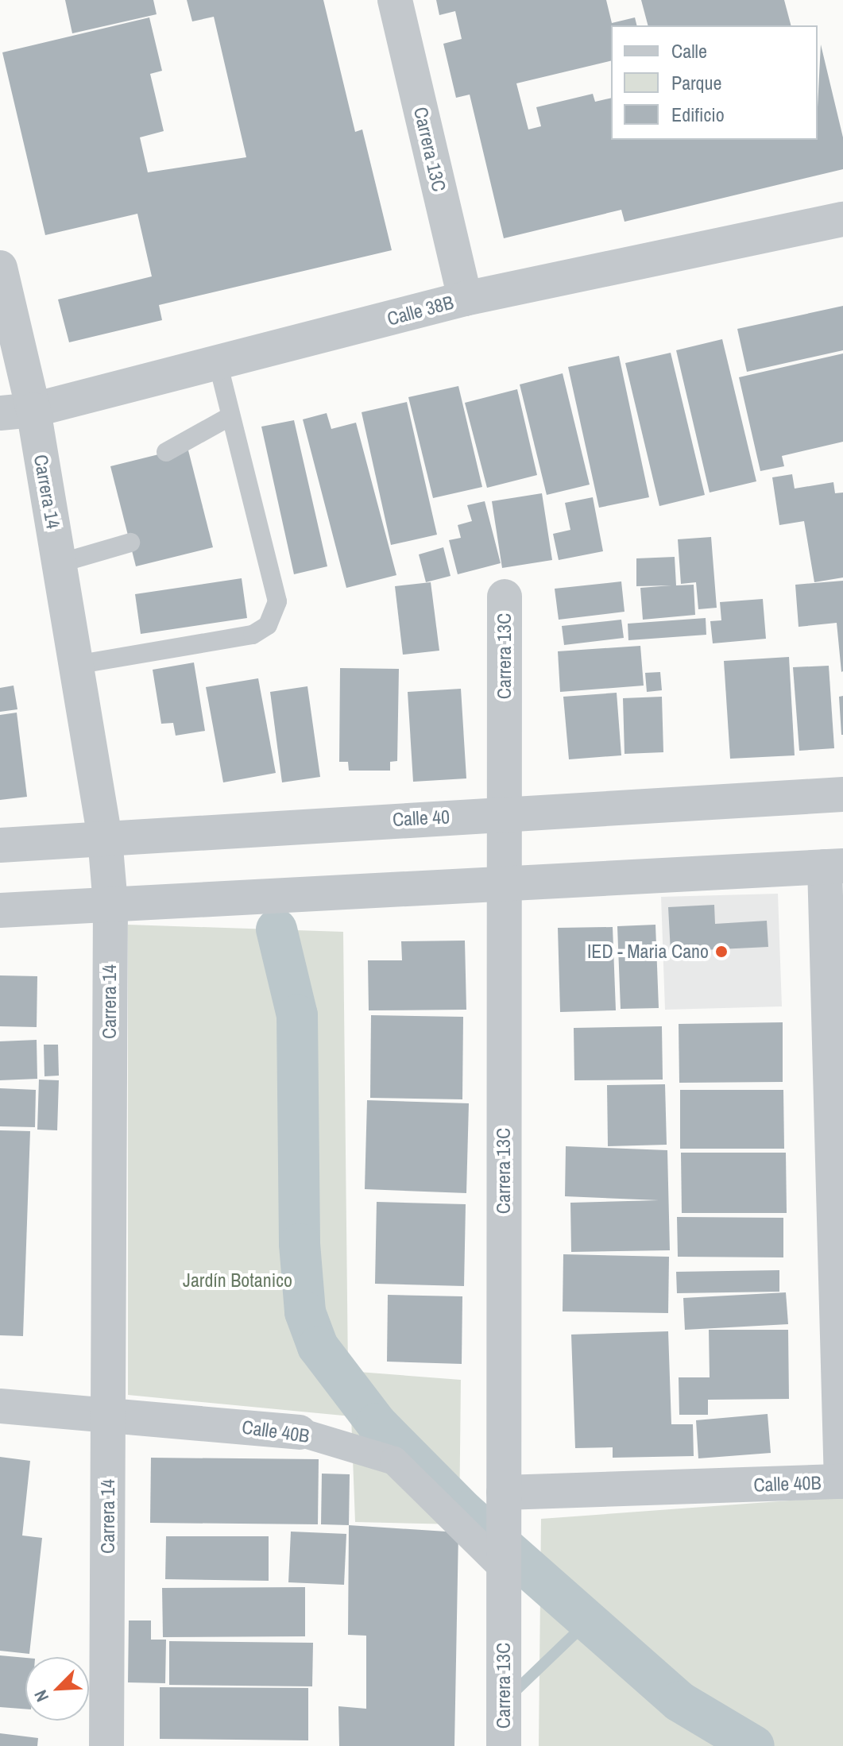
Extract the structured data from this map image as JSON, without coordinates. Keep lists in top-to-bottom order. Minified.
{"streets":{"street":["Carrera 13C","Calle 38B","Carrera 14","Calle 40","Calle 40B"]},"crossings":[["Carrera 13C","Calle 38B"],["Carrera 13C","Calle 40"],["Carrera 13C","Calle 40B"],["Calle 38B","Carrera 14"],["Carrera 14","Calle 40"],["Carrera 14","Calle 40B"]],"parks":["Jardín Botanico"],"places":["IED - Maria Cano"],"legend":["Calle","Parque","Edificio"],"north":"bottom left"}
